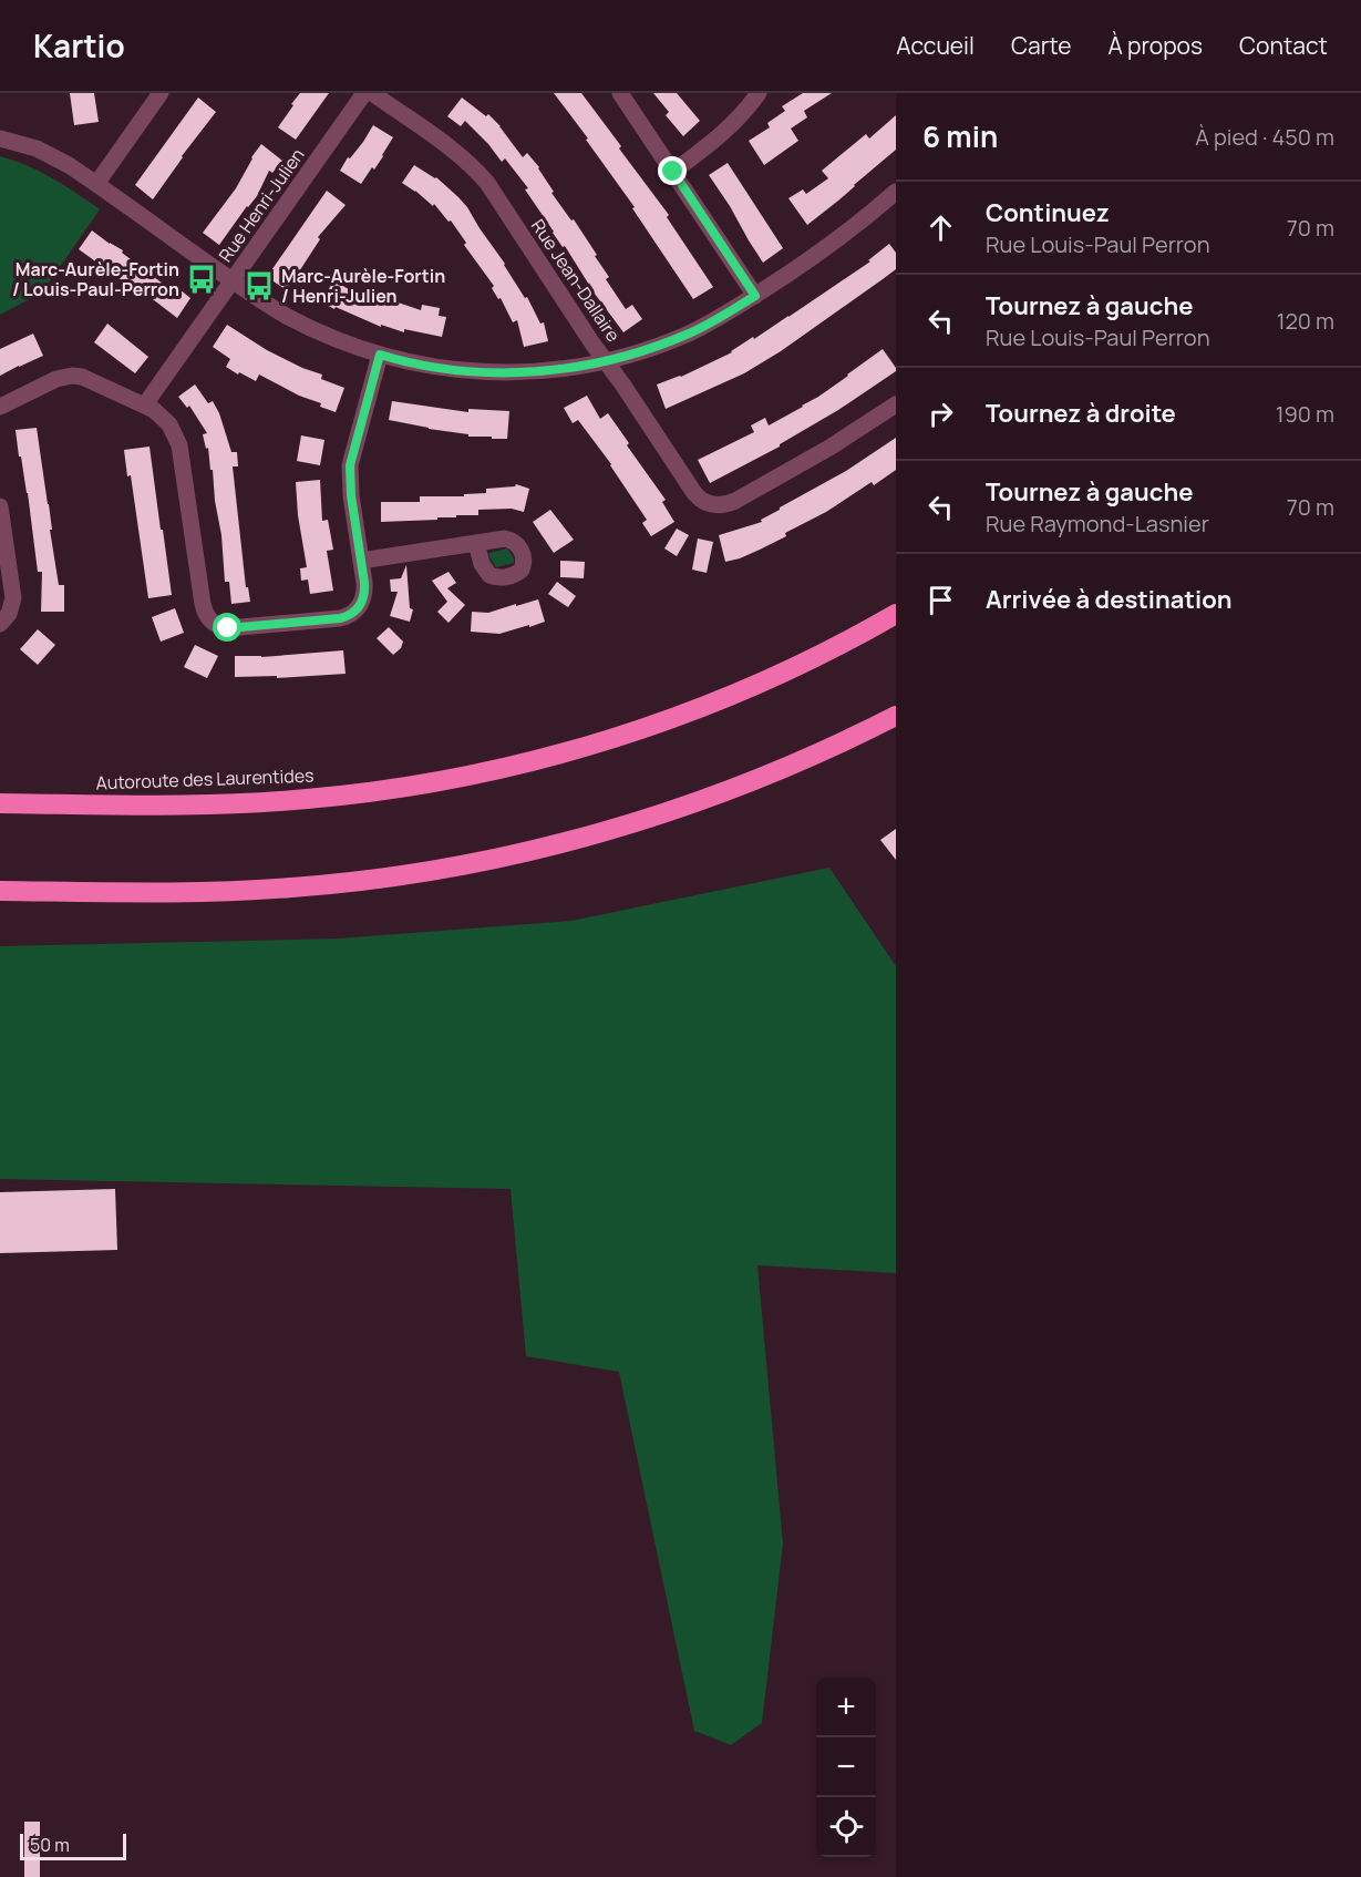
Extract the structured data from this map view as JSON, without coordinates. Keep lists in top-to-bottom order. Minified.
{"streets":{"highway":["Autoroute des Laurentides"],"street":["Rue Henri-Julien","Rue Jean-Dallaire"]},"places":{"bus stop":["Marc-Aurèle-Fortin / Louis-Paul-Perron","Marc-Aurèle-Fortin / Henri-Julien"]},"scale_bar":"50 m","page":{"header":"Kartio","nav":["Accueil","Carte","À propos","Contact"],"heading":["6 min","À pied · 450 m"],"list":[["Continuez","Rue Louis-Paul Perron","70 m"],["Tournez à gauche","Rue Louis-Paul Perron","120 m"],["Tournez à droite","190 m"],["Tournez à gauche","Rue Raymond-Lasnier","70 m"],"Arrivée à destination"],"map_buttons":["+","−"],"scale":"50 m"}}
